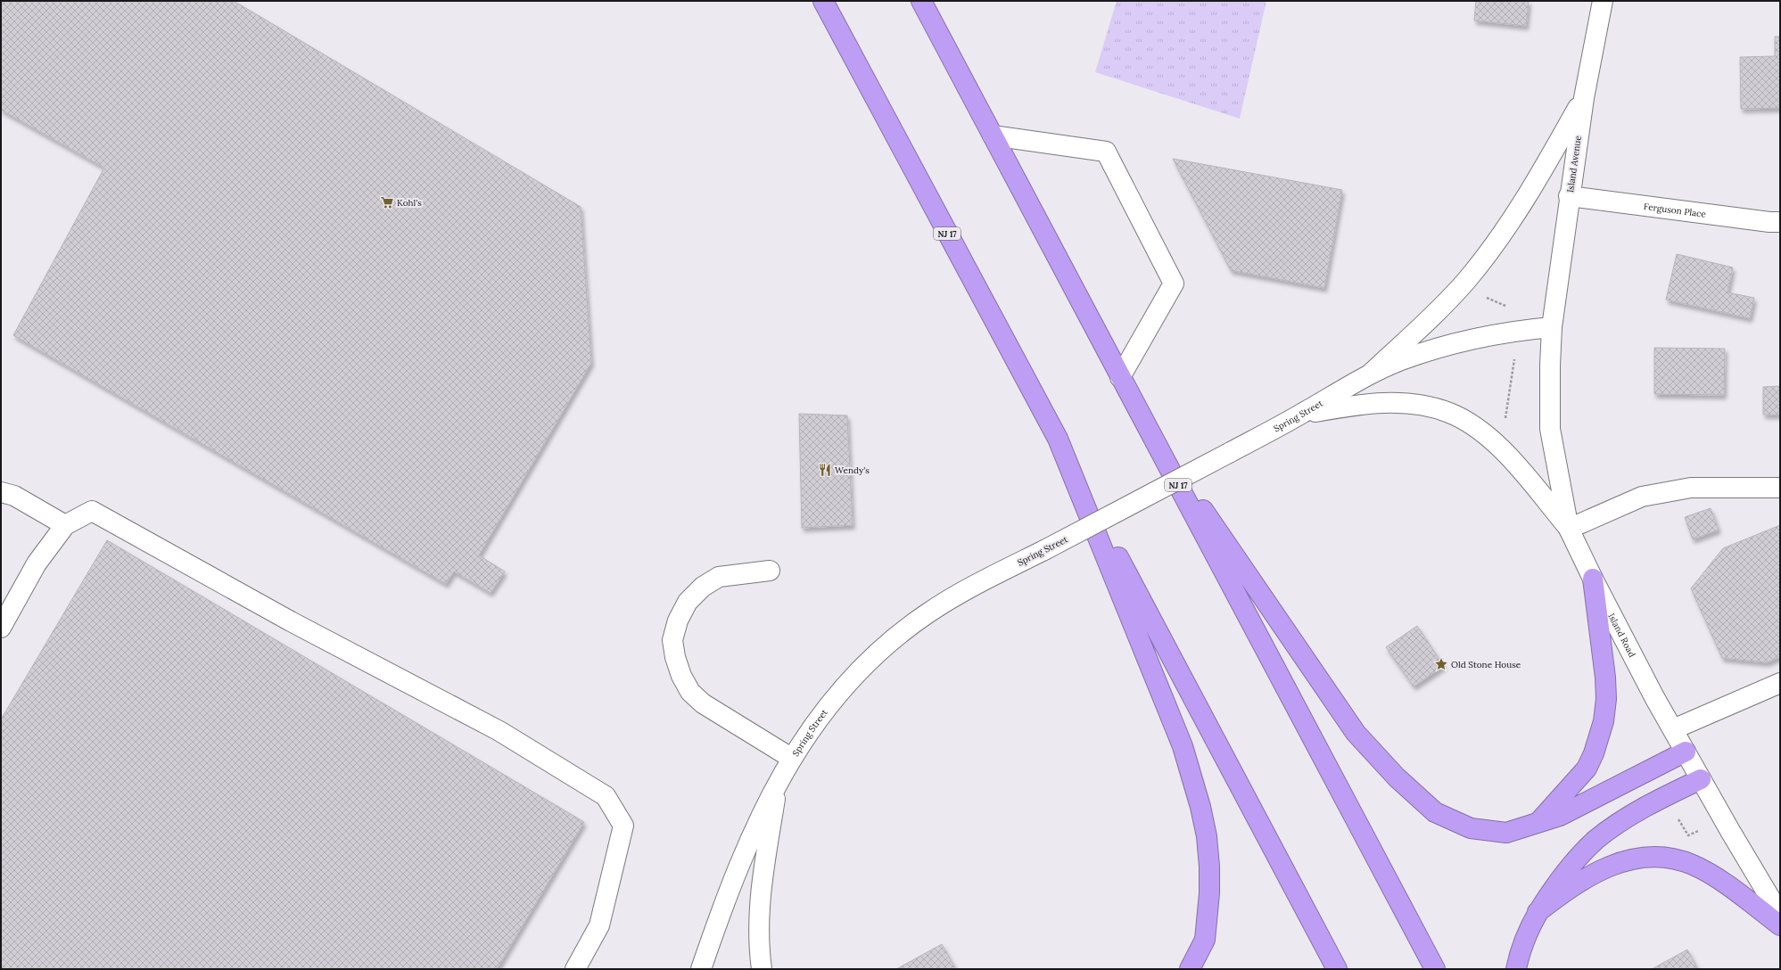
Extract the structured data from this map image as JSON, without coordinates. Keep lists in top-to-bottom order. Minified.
{"streets":{"highway":["NJ 17"],"street":["Island Avenue","Ferguson Place","Spring Street","Island Road"]},"crossings":[["Island Avenue","Ferguson Place"],["Island Avenue","Spring Street"],["Island Avenue","Island Road"],["Spring Street","Island Road"]],"places":{"supermarket":["Kohl's"],"restaurant":["Wendy's"],"place":["Old Stone House"]}}
